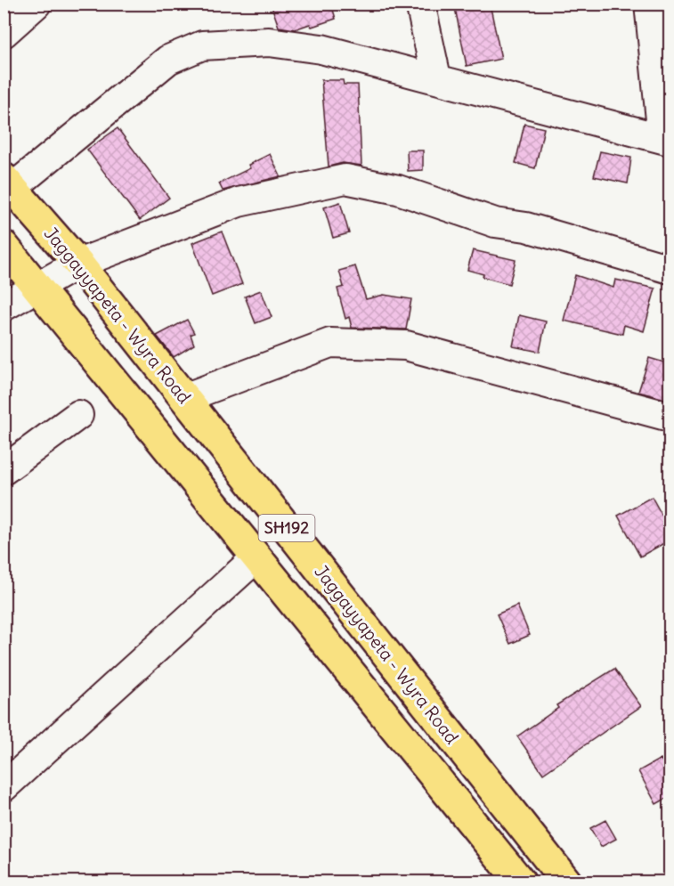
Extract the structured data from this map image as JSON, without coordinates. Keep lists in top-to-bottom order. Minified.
{"streets":{"main road":["Jaggayyapeta - Wyra Road","SH192"]}}
